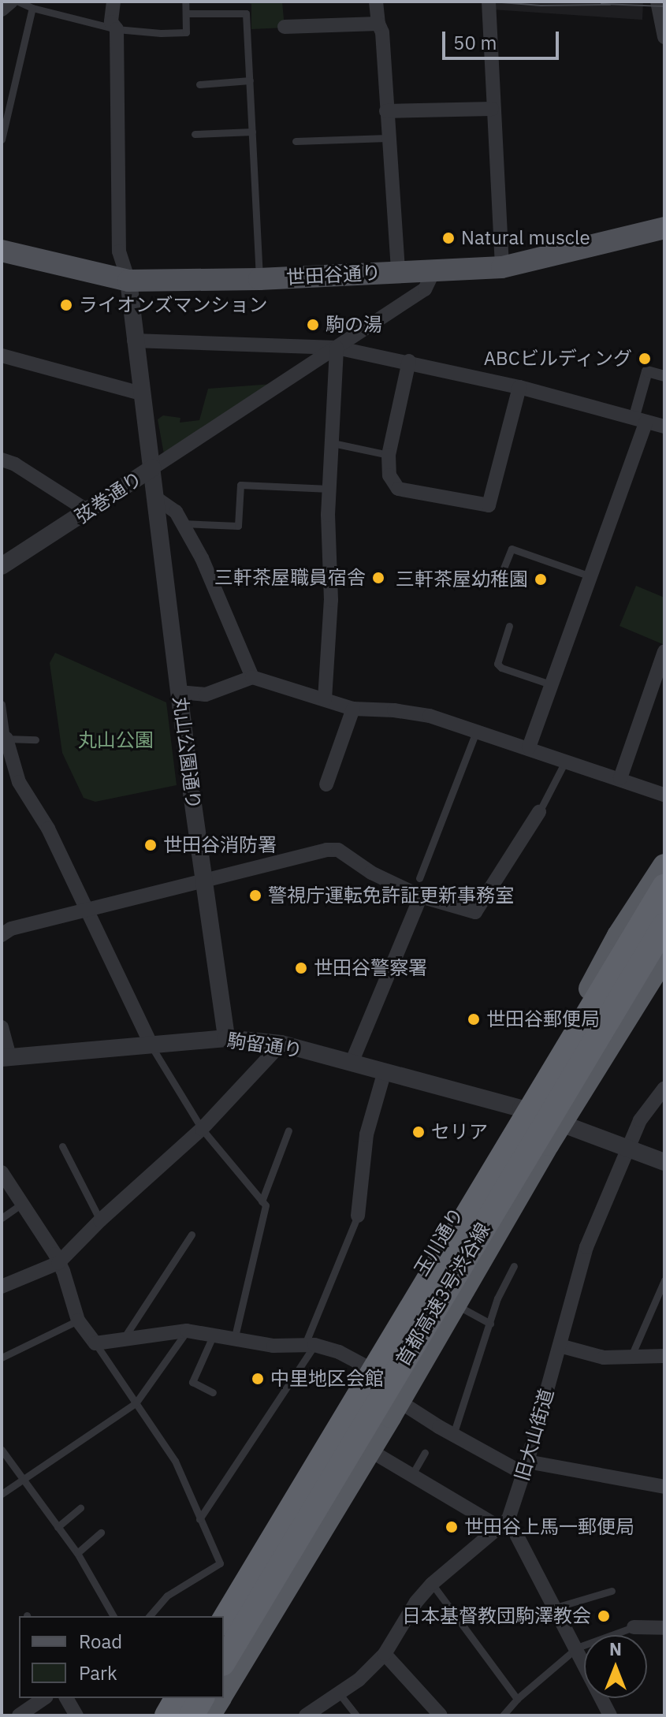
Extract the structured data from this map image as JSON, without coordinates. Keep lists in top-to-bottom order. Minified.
{"streets":{"highway":["玉川通り","首都高速3号渋谷線"],"main road":["世田谷通り"],"street":["弦巻通り","丸山公園通り","駒留通り","旧大山街道"]},"crossings":[["世田谷通り","弦巻通り"],["弦巻通り","丸山公園通り"],["丸山公園通り","駒留通り"],["駒留通り","玉川通り"],["駒留通り","旧大山街道"]],"parks":["丸山公園"],"places":["Natural muscle","ライオンズマンション","駒の湯","ABCビルディング","三軒茶屋職員宿舎","三軒茶屋幼稚園","世田谷消防署","警視庁運転免許証更新事務室","世田谷警察署","世田谷郵便局","セリア","中里地区会館","世田谷上馬一郵便局","日本基督教団駒澤教会"],"legend":["Road","Park"],"scale_bar":"50 m","north":"top"}
